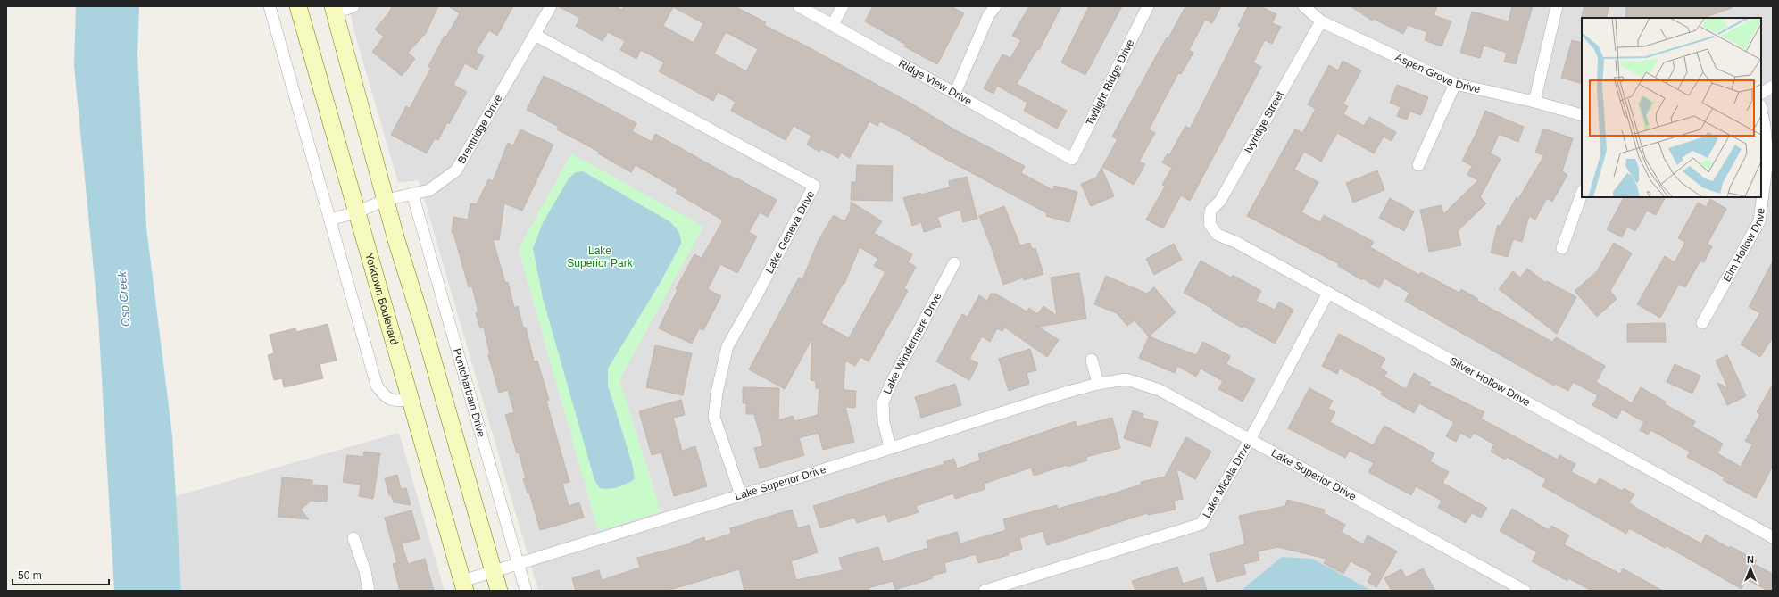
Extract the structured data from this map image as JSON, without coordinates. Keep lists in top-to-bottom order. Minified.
{"streets":{"main road":["Yorktown Boulevard"],"street":["Aspen Grove Drive","Ridge View Drive","Twilight Ridge Drive","Ivyridge Street","Brentridge Drive","Lake Geneva Drive","Elm Hollow Drive","Lake Windermere Drive","Silver Hollow Drive","Pontchartrain Drive","Lake Superior Drive","Lake Micala Drive"]},"crossings":[["Aspen Grove Drive","Ivyridge Street"],["Ridge View Drive","Twilight Ridge Drive"],["Ivyridge Street","Silver Hollow Drive"],["Brentridge Drive","Lake Geneva Drive"],["Brentridge Drive","Yorktown Boulevard"],["Brentridge Drive","Pontchartrain Drive"],["Lake Geneva Drive","Lake Superior Drive"],["Yorktown Boulevard","Lake Superior Drive"],["Lake Windermere Drive","Lake Superior Drive"],["Silver Hollow Drive","Lake Micala Drive"],["Pontchartrain Drive","Lake Superior Drive"],["Lake Superior Drive","Lake Micala Drive"]],"water":["Oso Creek"],"parks":["Lake Superior Park"],"scale_bar":"50 m","north":"top"}
